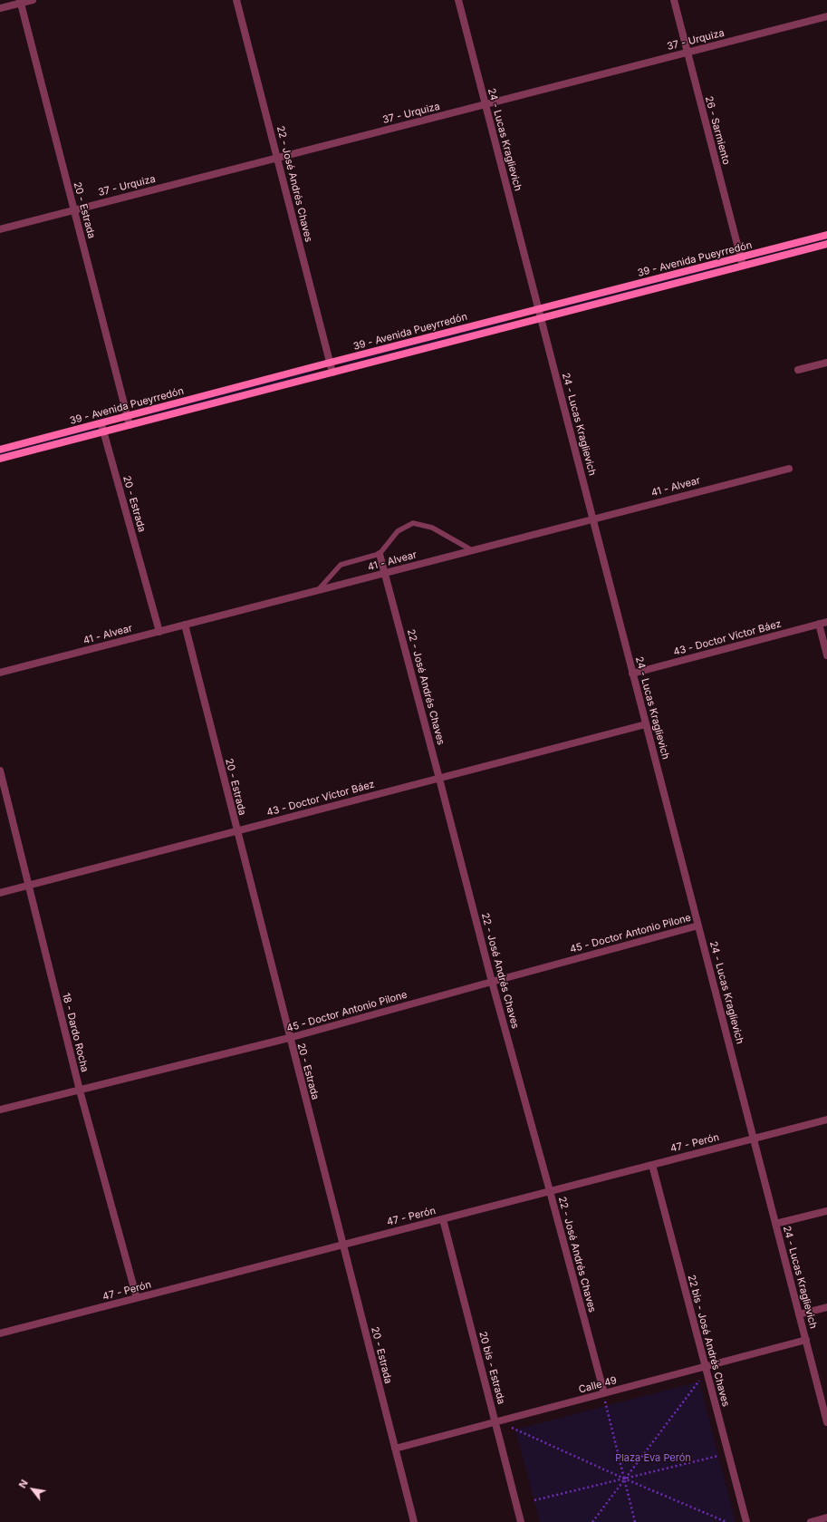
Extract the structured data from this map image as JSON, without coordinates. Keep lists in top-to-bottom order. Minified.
{"streets":{"street":["37 - Urquiza","26 - Sarmiento","24 - Lucas Kraglievich","22 - José Andrés Chaves","20 - Estrada","39 - Avenida Pueyrredón","41 - Alvear","43 - Doctor Víctor Báez","45 - Doctor Antonio Pilone","18 - Dardo Rocha","47 - Perón","22 bis - José Andrés Chaves","20 bis - Estrada","Calle 49"]},"crossings":[["37 - Urquiza","26 - Sarmiento"],["37 - Urquiza","24 - Lucas Kraglievich"],["37 - Urquiza","22 - José Andrés Chaves"],["37 - Urquiza","20 - Estrada"],["26 - Sarmiento","39 - Avenida Pueyrredón"],["24 - Lucas Kraglievich","39 - Avenida Pueyrredón"],["24 - Lucas Kraglievich","41 - Alvear"],["24 - Lucas Kraglievich","43 - Doctor Víctor Báez"],["24 - Lucas Kraglievich","45 - Doctor Antonio Pilone"],["24 - Lucas Kraglievich","47 - Perón"],["24 - Lucas Kraglievich","Calle 49"],["22 - José Andrés Chaves","39 - Avenida Pueyrredón"],["22 - José Andrés Chaves","41 - Alvear"],["22 - José Andrés Chaves","43 - Doctor Víctor Báez"],["22 - José Andrés Chaves","45 - Doctor Antonio Pilone"],["22 - José Andrés Chaves","47 - Perón"],["22 - José Andrés Chaves","Calle 49"],["20 - Estrada","39 - Avenida Pueyrredón"],["20 - Estrada","41 - Alvear"],["20 - Estrada","43 - Doctor Víctor Báez"],["20 - Estrada","45 - Doctor Antonio Pilone"],["20 - Estrada","47 - Perón"],["20 - Estrada","Calle 49"],["43 - Doctor Víctor Báez","18 - Dardo Rocha"],["45 - Doctor Antonio Pilone","18 - Dardo Rocha"],["18 - Dardo Rocha","47 - Perón"],["47 - Perón","22 bis - José Andrés Chaves"],["47 - Perón","20 bis - Estrada"],["22 bis - José Andrés Chaves","Calle 49"],["20 bis - Estrada","Calle 49"]],"parks":["Plaza Eva Perón"],"north":"top left"}
